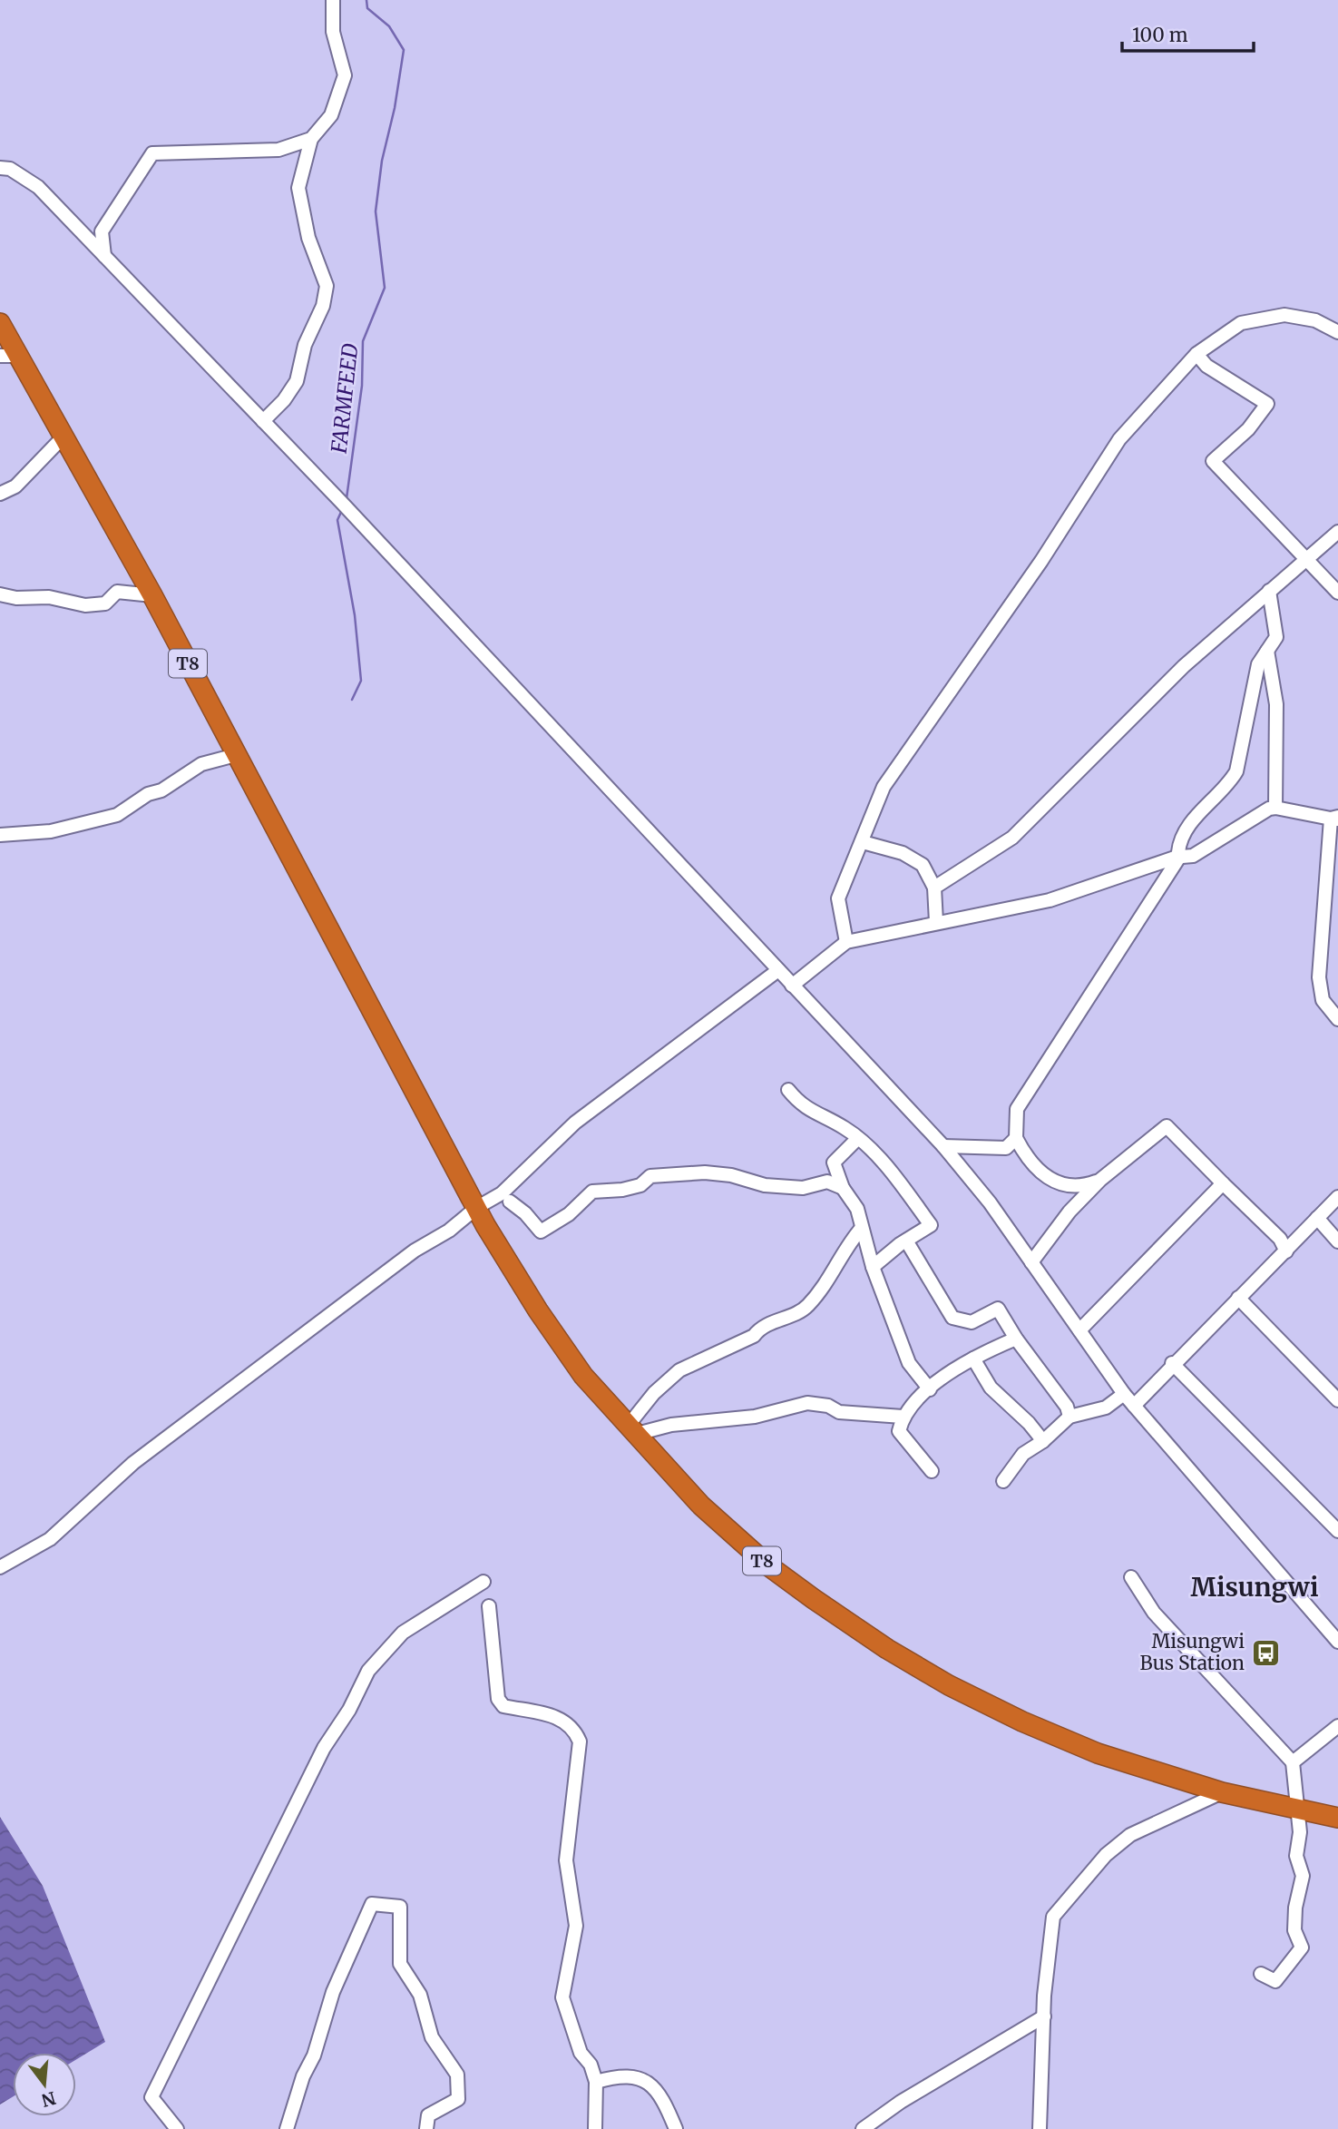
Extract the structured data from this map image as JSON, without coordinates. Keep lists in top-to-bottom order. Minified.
{"streets":{"highway":["T8"]},"districts":["Misungwi"],"water":["FARMFEED"],"places":{"bus stop":["Misungwi Bus Station"]},"scale_bar":"100 m","north":"bottom"}
